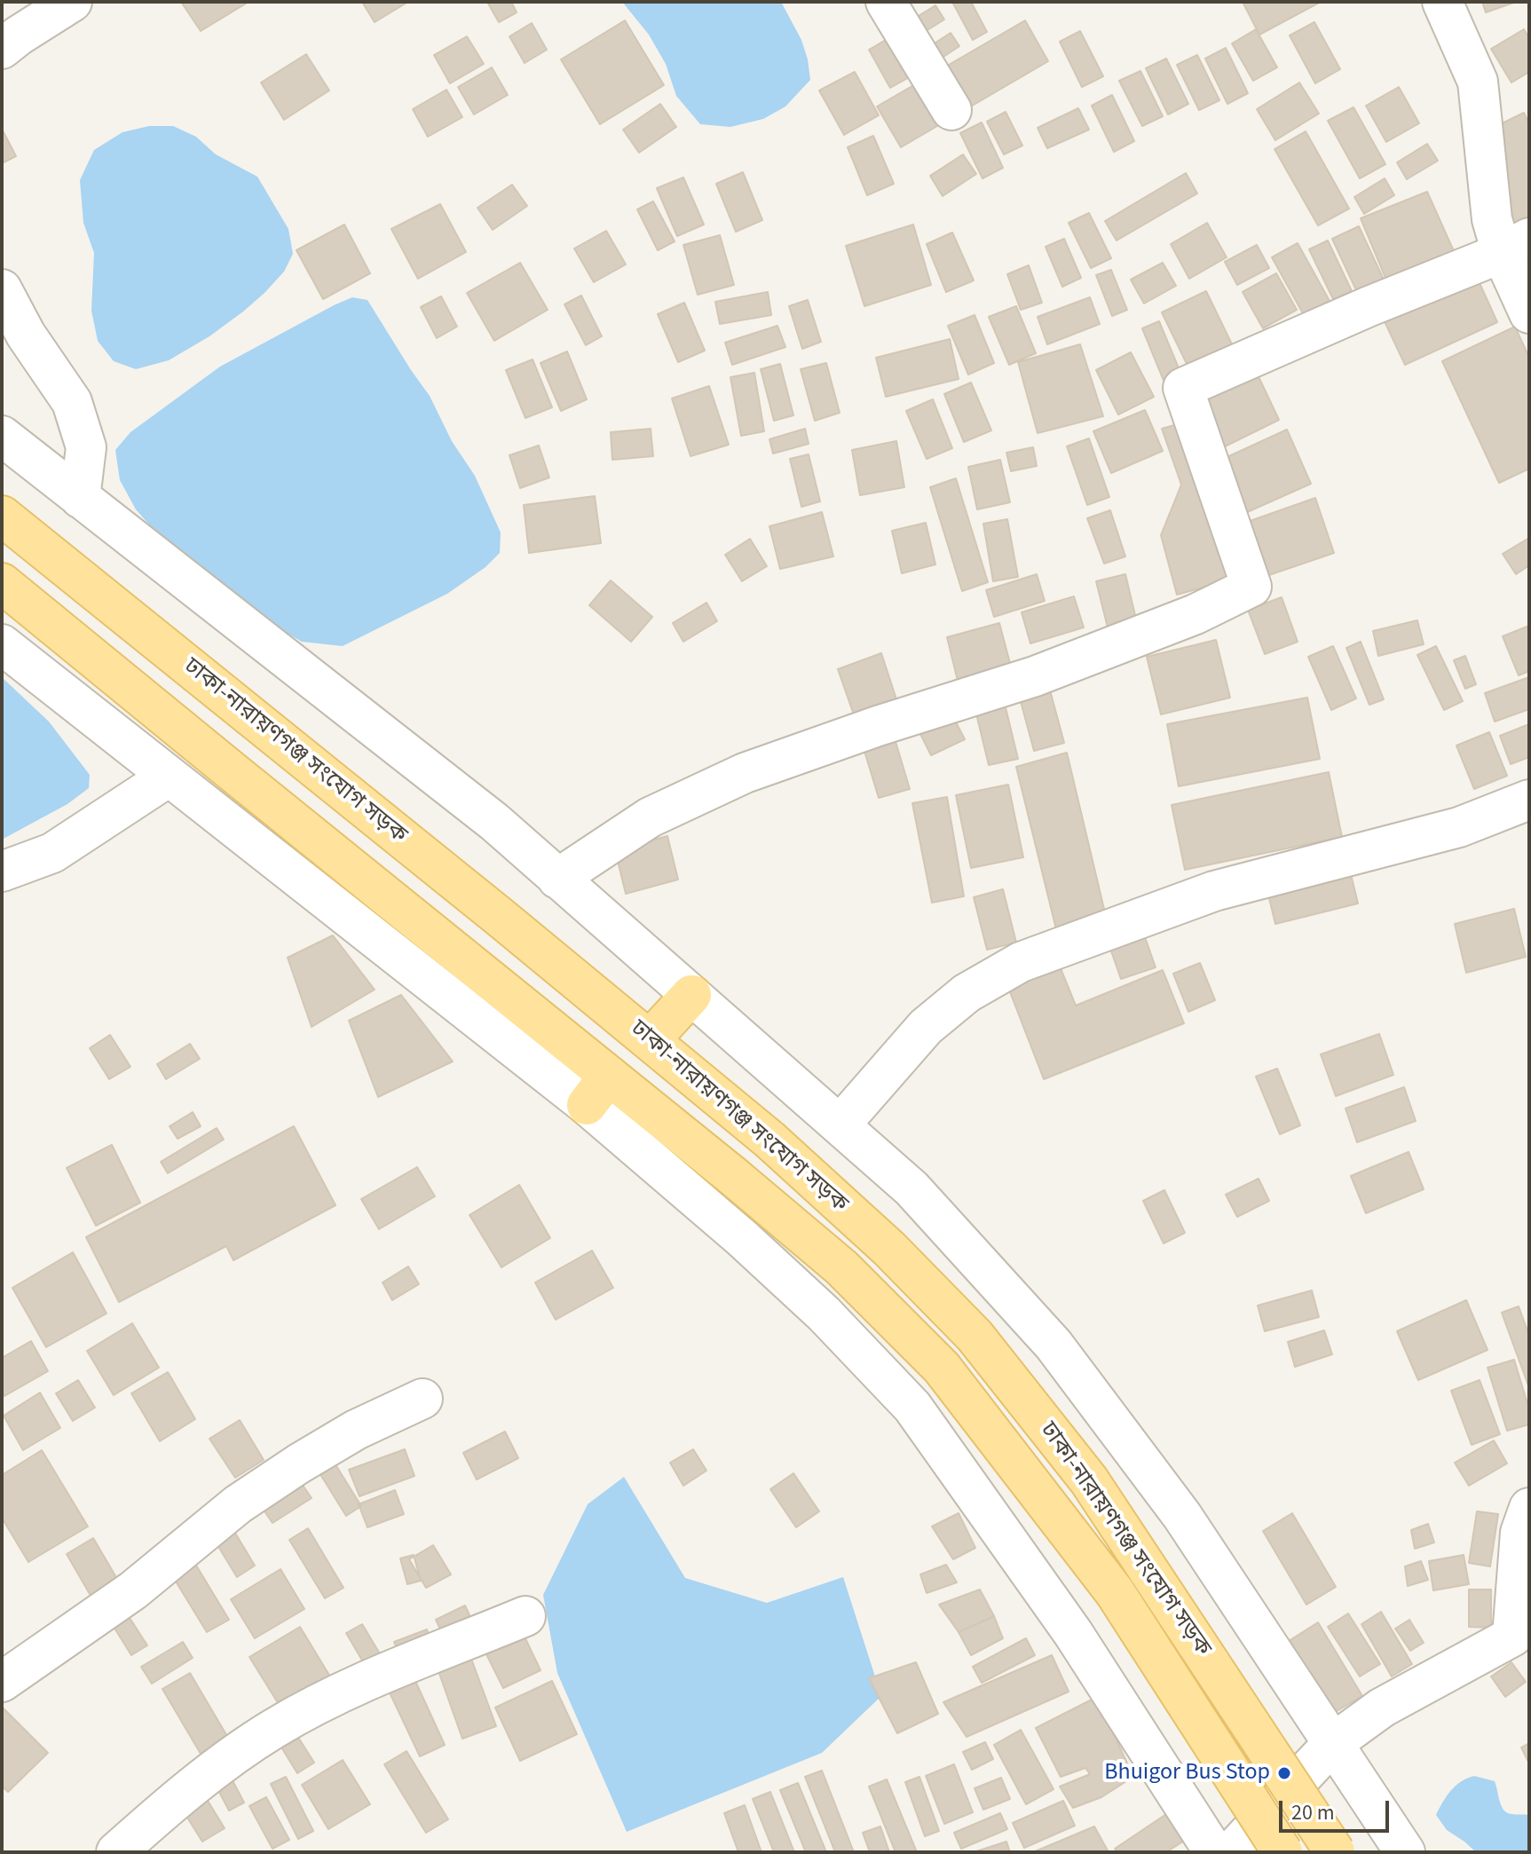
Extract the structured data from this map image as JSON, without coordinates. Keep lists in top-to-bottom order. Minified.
{"streets":{"main road":["ঢাকা-নারায়ণগঞ্জ সংযোগ সড়ক"]},"places":["Bhuigor Bus Stop"],"scale_bar":"20 m"}
